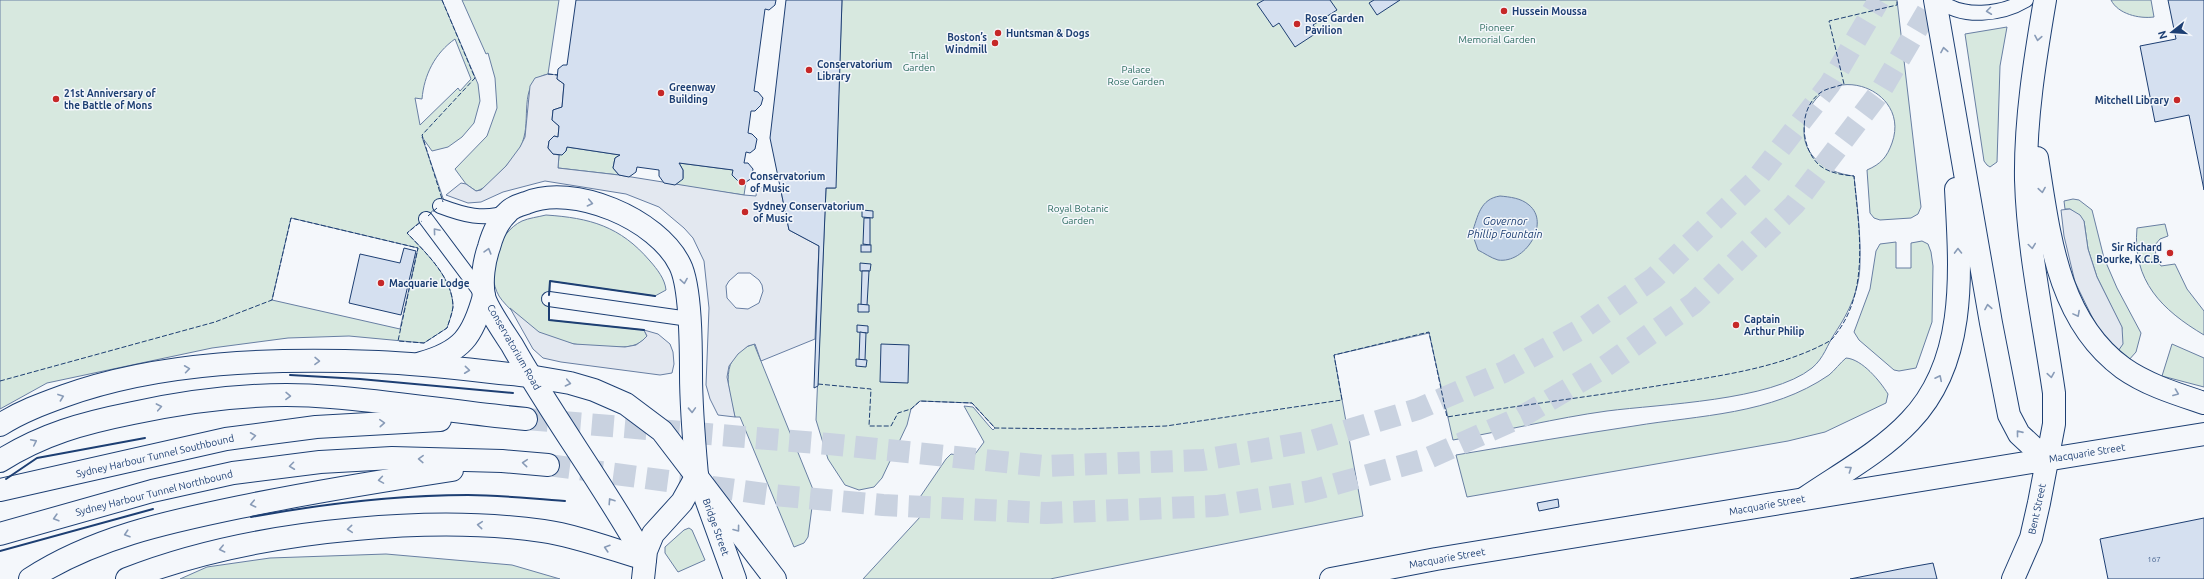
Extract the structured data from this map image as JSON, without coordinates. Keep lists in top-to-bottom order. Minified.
{"streets":{"main road":["Conservatorium Road","Macquarie Street","Sydney Harbour Tunnel Southbound","Sydney Harbour Tunnel Northbound","Bent Street","Bridge Street"]},"crossings":[["Macquarie Street","Bent Street"]],"water":["Governor Phillip Fountain"],"parks":["Pioneer Memorial Garden","Trial Garden","Palace Rose Garden","Royal Botanic Garden"],"places":["Hussein Moussa","Rose Garden Pavilion","Huntsman & Dogs","Boston’s Windmill","Conservatorium Library","Greenway Building","21st Anniversary of the Battle of Mons","Mitchell Library","Conservatorium of Music","Sydney Conservatorium of Music","Sir Richard Bourke, K.C.B.","Macquarie Lodge","Captain Arthur Philip"],"house_numbers":["167"],"north":"left"}
